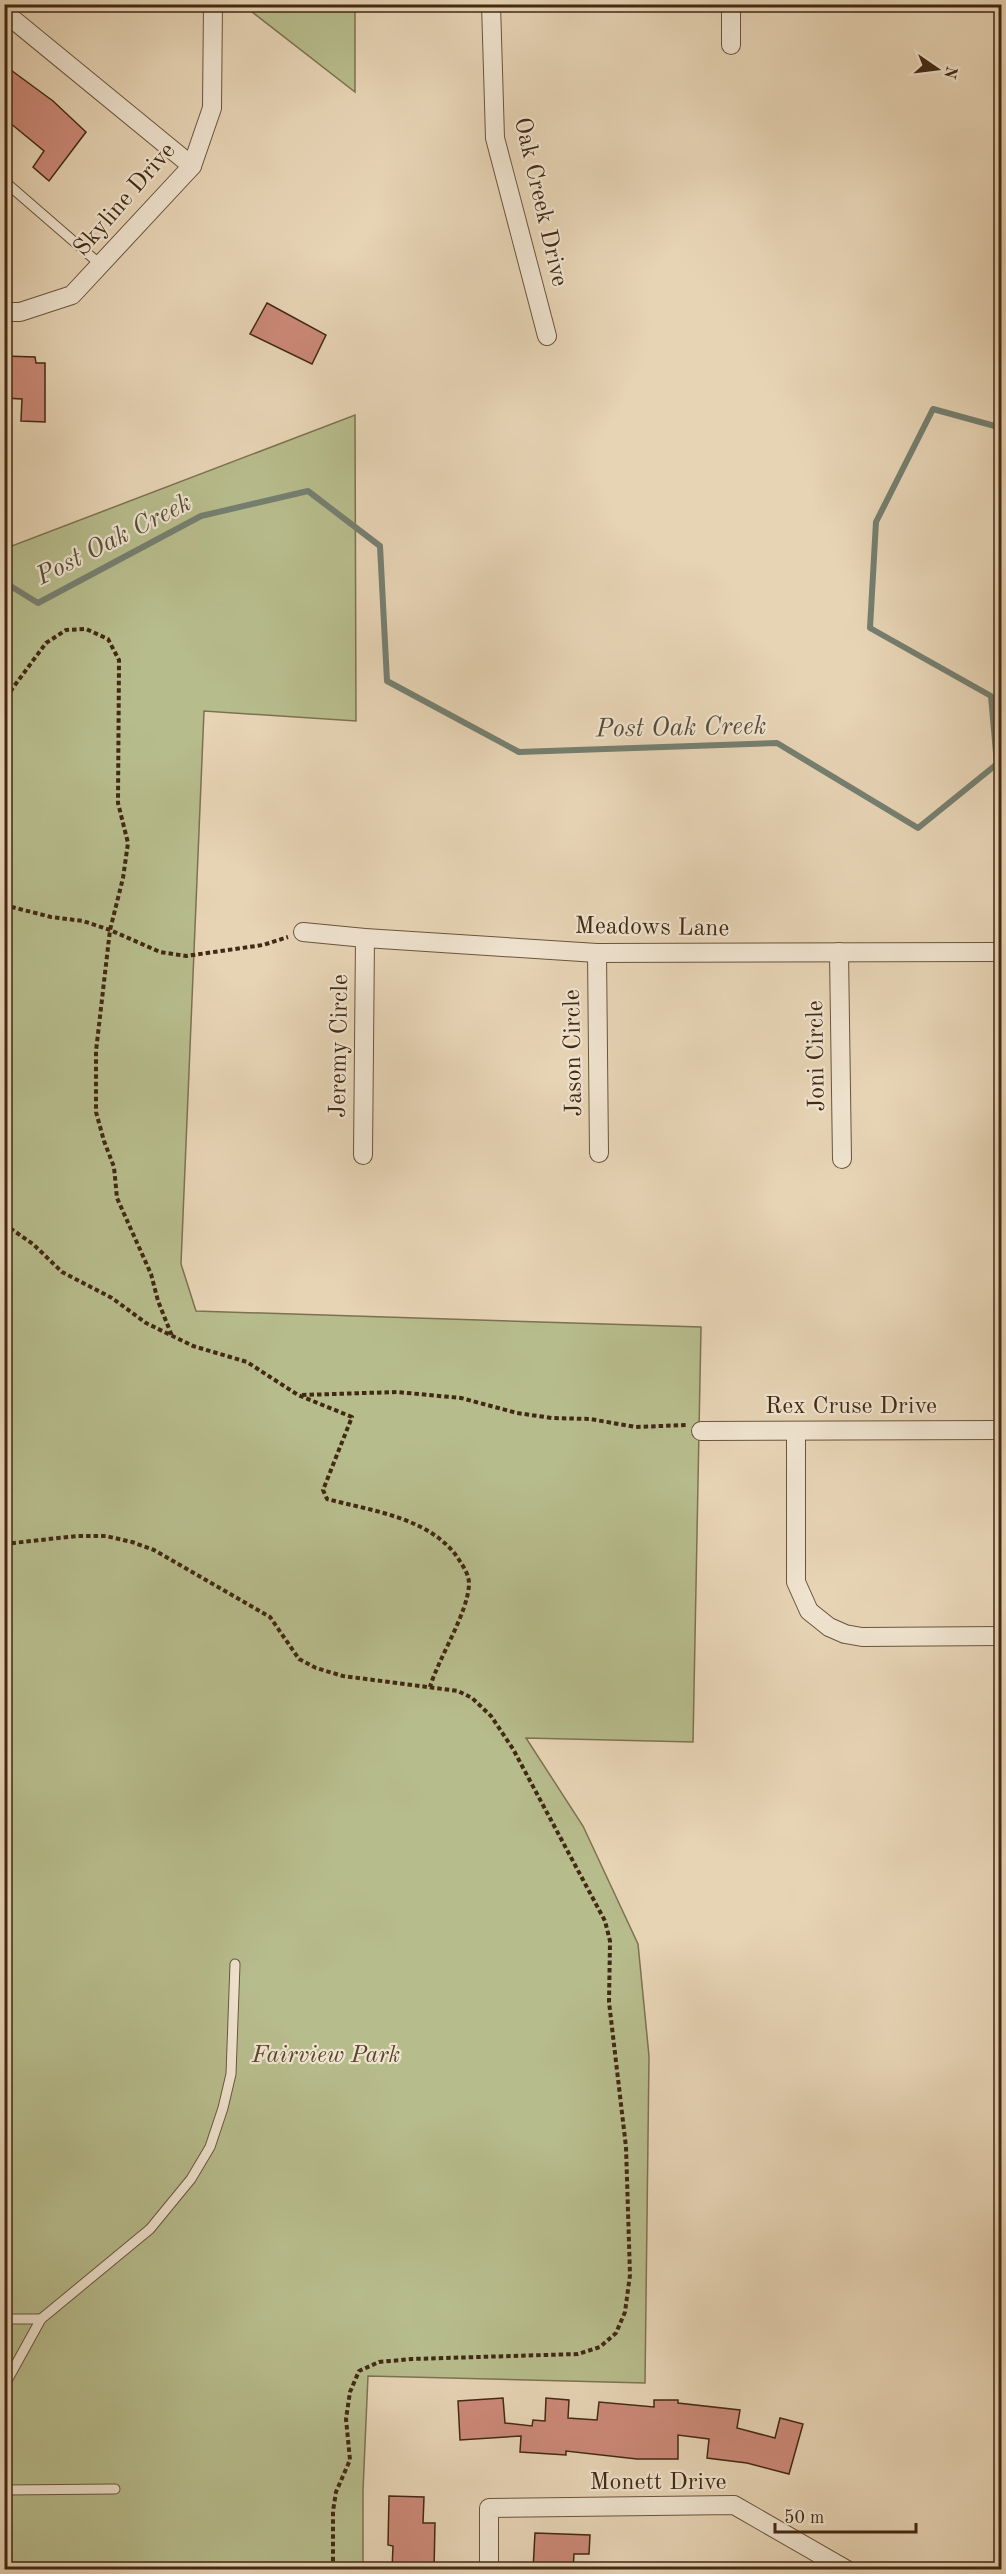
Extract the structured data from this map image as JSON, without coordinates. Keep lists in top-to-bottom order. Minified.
{"streets":{"street":["Skyline Drive","Oak Creek Drive","Meadows Lane","Jeremy Circle","Jason Circle","Joni Circle","Rex Cruse Drive","Monett Drive"]},"crossings":[["Meadows Lane","Jeremy Circle"],["Meadows Lane","Jason Circle"],["Meadows Lane","Joni Circle"]],"water":["Post Oak Creek"],"parks":["Fairview Park"],"scale_bar":"50 m","north":"right"}
